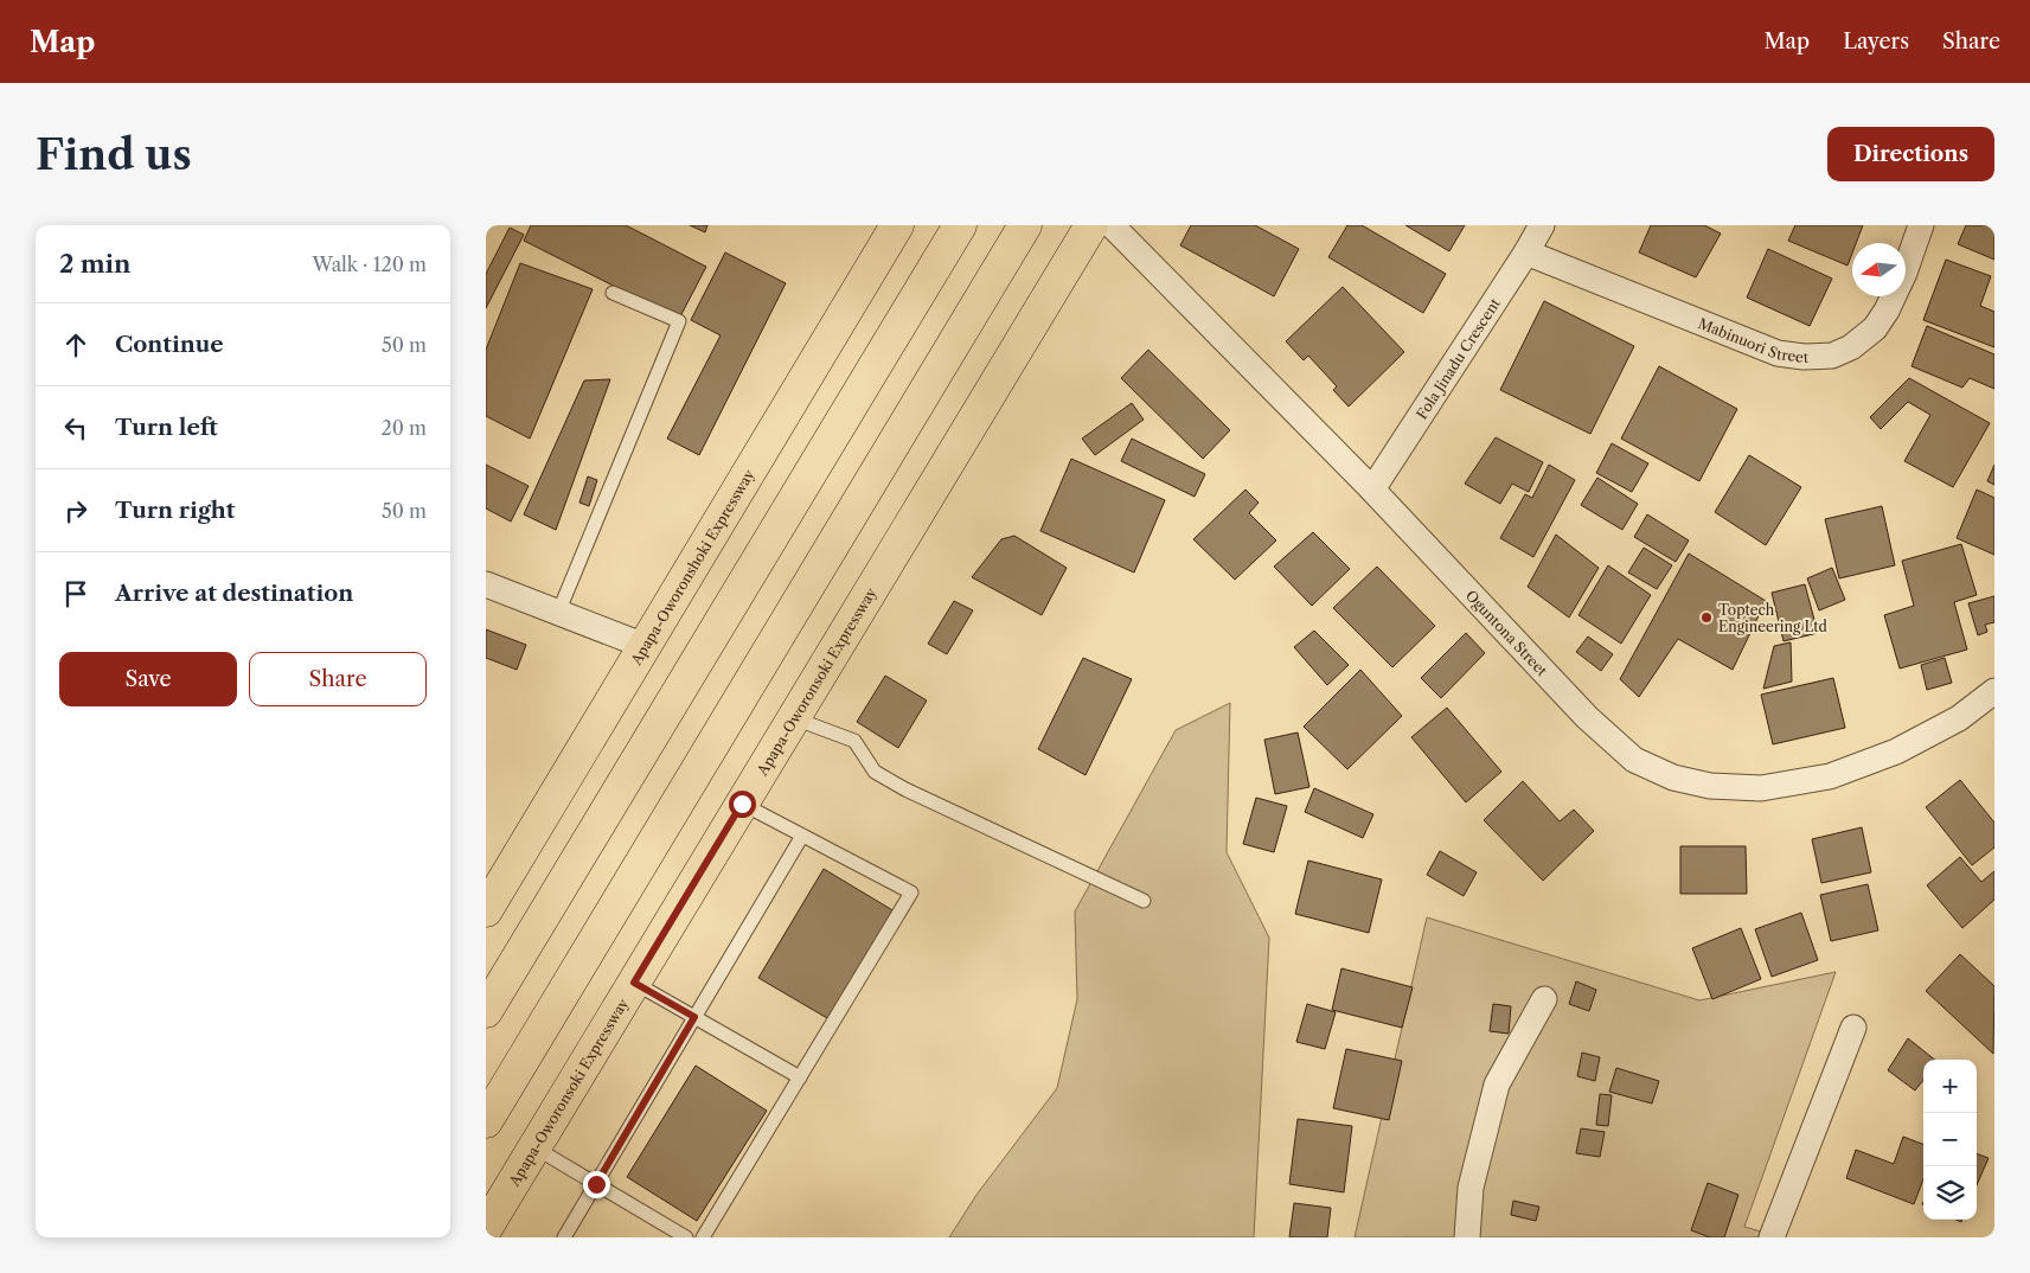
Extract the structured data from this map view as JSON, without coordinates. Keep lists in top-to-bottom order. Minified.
{"streets":{"main road":["Apapa-Oworonshoki Expressway","Apapa-Oworonsoki Expressway"],"street":["Mabinuori Street","Fola Jinadu Crescent","Oguntona Street"]},"crossings":[["Mabinuori Street","Fola Jinadu Crescent"],["Fola Jinadu Crescent","Oguntona Street"]],"places":["Toptech Engineering Ltd"],"north":"left","page":{"header":"Map","nav":["Map","Layers","Share"],"buttons":["Directions",["Save","Share"]],"title":"Find us","heading":["2 min","Walk · 120 m"],"list":[["Continue","50 m"],["Turn left","20 m"],["Turn right","50 m"],"Arrive at destination"],"map_buttons":["+","−"]}}
